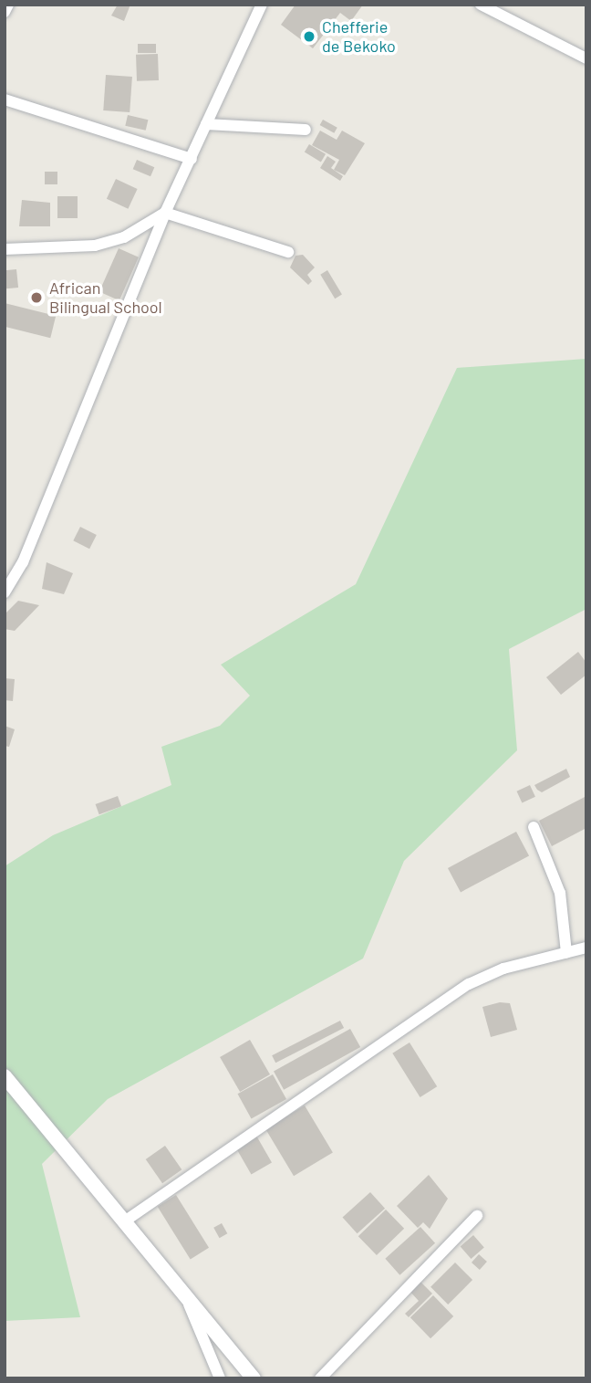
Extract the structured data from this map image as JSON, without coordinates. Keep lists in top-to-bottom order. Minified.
{"places":["Chefferie de Bekoko","African Bilingual School"]}
